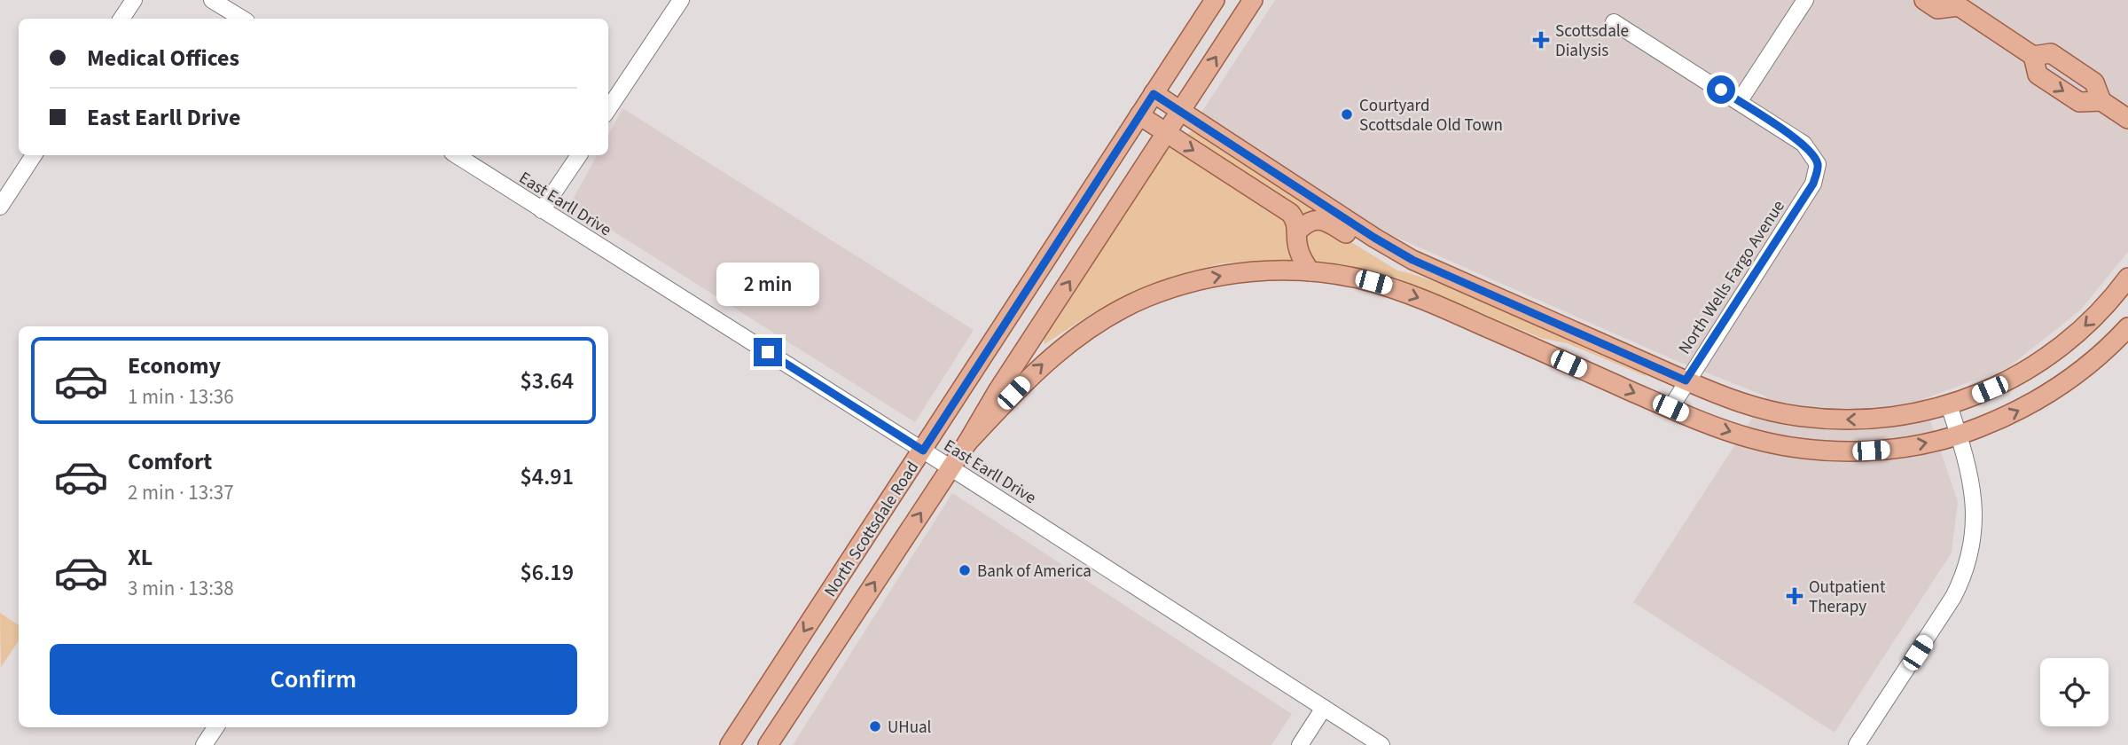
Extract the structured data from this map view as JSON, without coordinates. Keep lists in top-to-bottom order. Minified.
{"streets":{"main road":["North Scottsdale Road"],"street":["East Earll Drive","North Wells Fargo Avenue"]},"crossings":[["East Earll Drive","North Scottsdale Road"]],"places":{"health":["Scottsdale Dialysis","Outpatient Therapy"],"other":["Courtyard Scottsdale Old Town","Bank of America","UHual"]},"page":{"banner":["Medical Offices","East Earll Drive"],"bubble":"2 min","list":[{"name":"Economy","note":"1 min · 13:36","value":"$3.64"},{"name":"Comfort","note":"2 min · 13:37","value":"$4.91"},{"name":"XL","note":"3 min · 13:38","value":"$6.19"}],"buttons":"Confirm"}}
